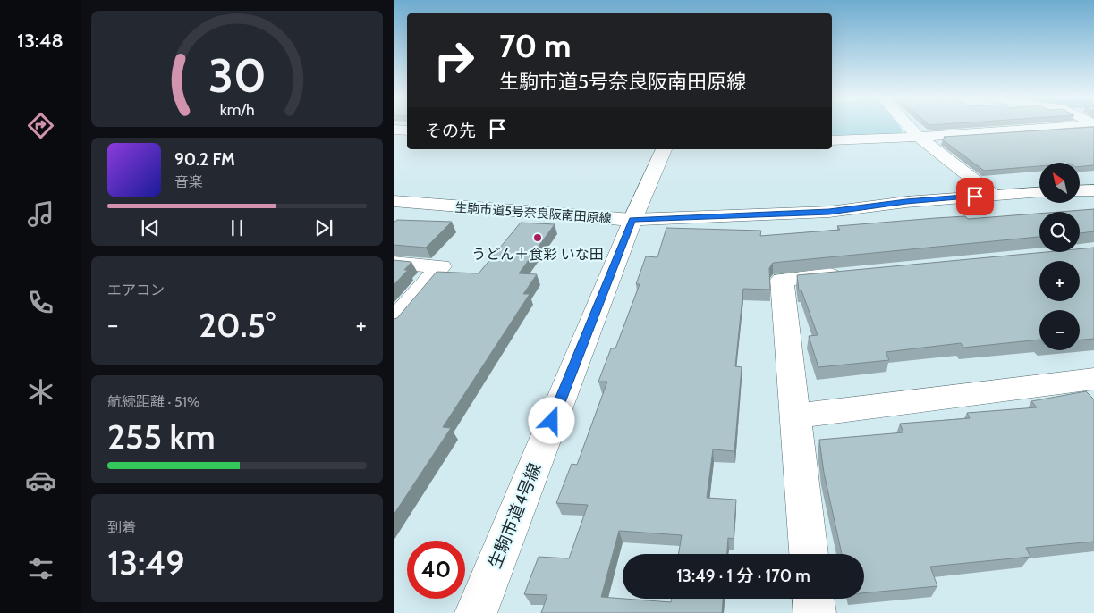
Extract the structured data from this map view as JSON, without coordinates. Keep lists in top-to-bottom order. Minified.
{"streets":{"street":["生駒市道5号奈良阪南田原線","生駒市道4号線"]},"crossings":[["生駒市道5号奈良阪南田原線","生駒市道4号線"]],"places":["うどん＋食彩 いな田"],"north":"top left","page":{"tabs":"13:48","turn":["70 m","生駒市道5号奈良阪南田原線"],"then":"その先","song":["90.2 FM","音楽"],"map_buttons":["+","−"],"tile":["エアコン",["航続距離 · 51%","255 km"],["到着","13:49"]],"heat":["−","20.5°","+"],"limit":"40","trip":"13:49 · 1 分 · 170 m","gauge":["30","km/h"]}}
